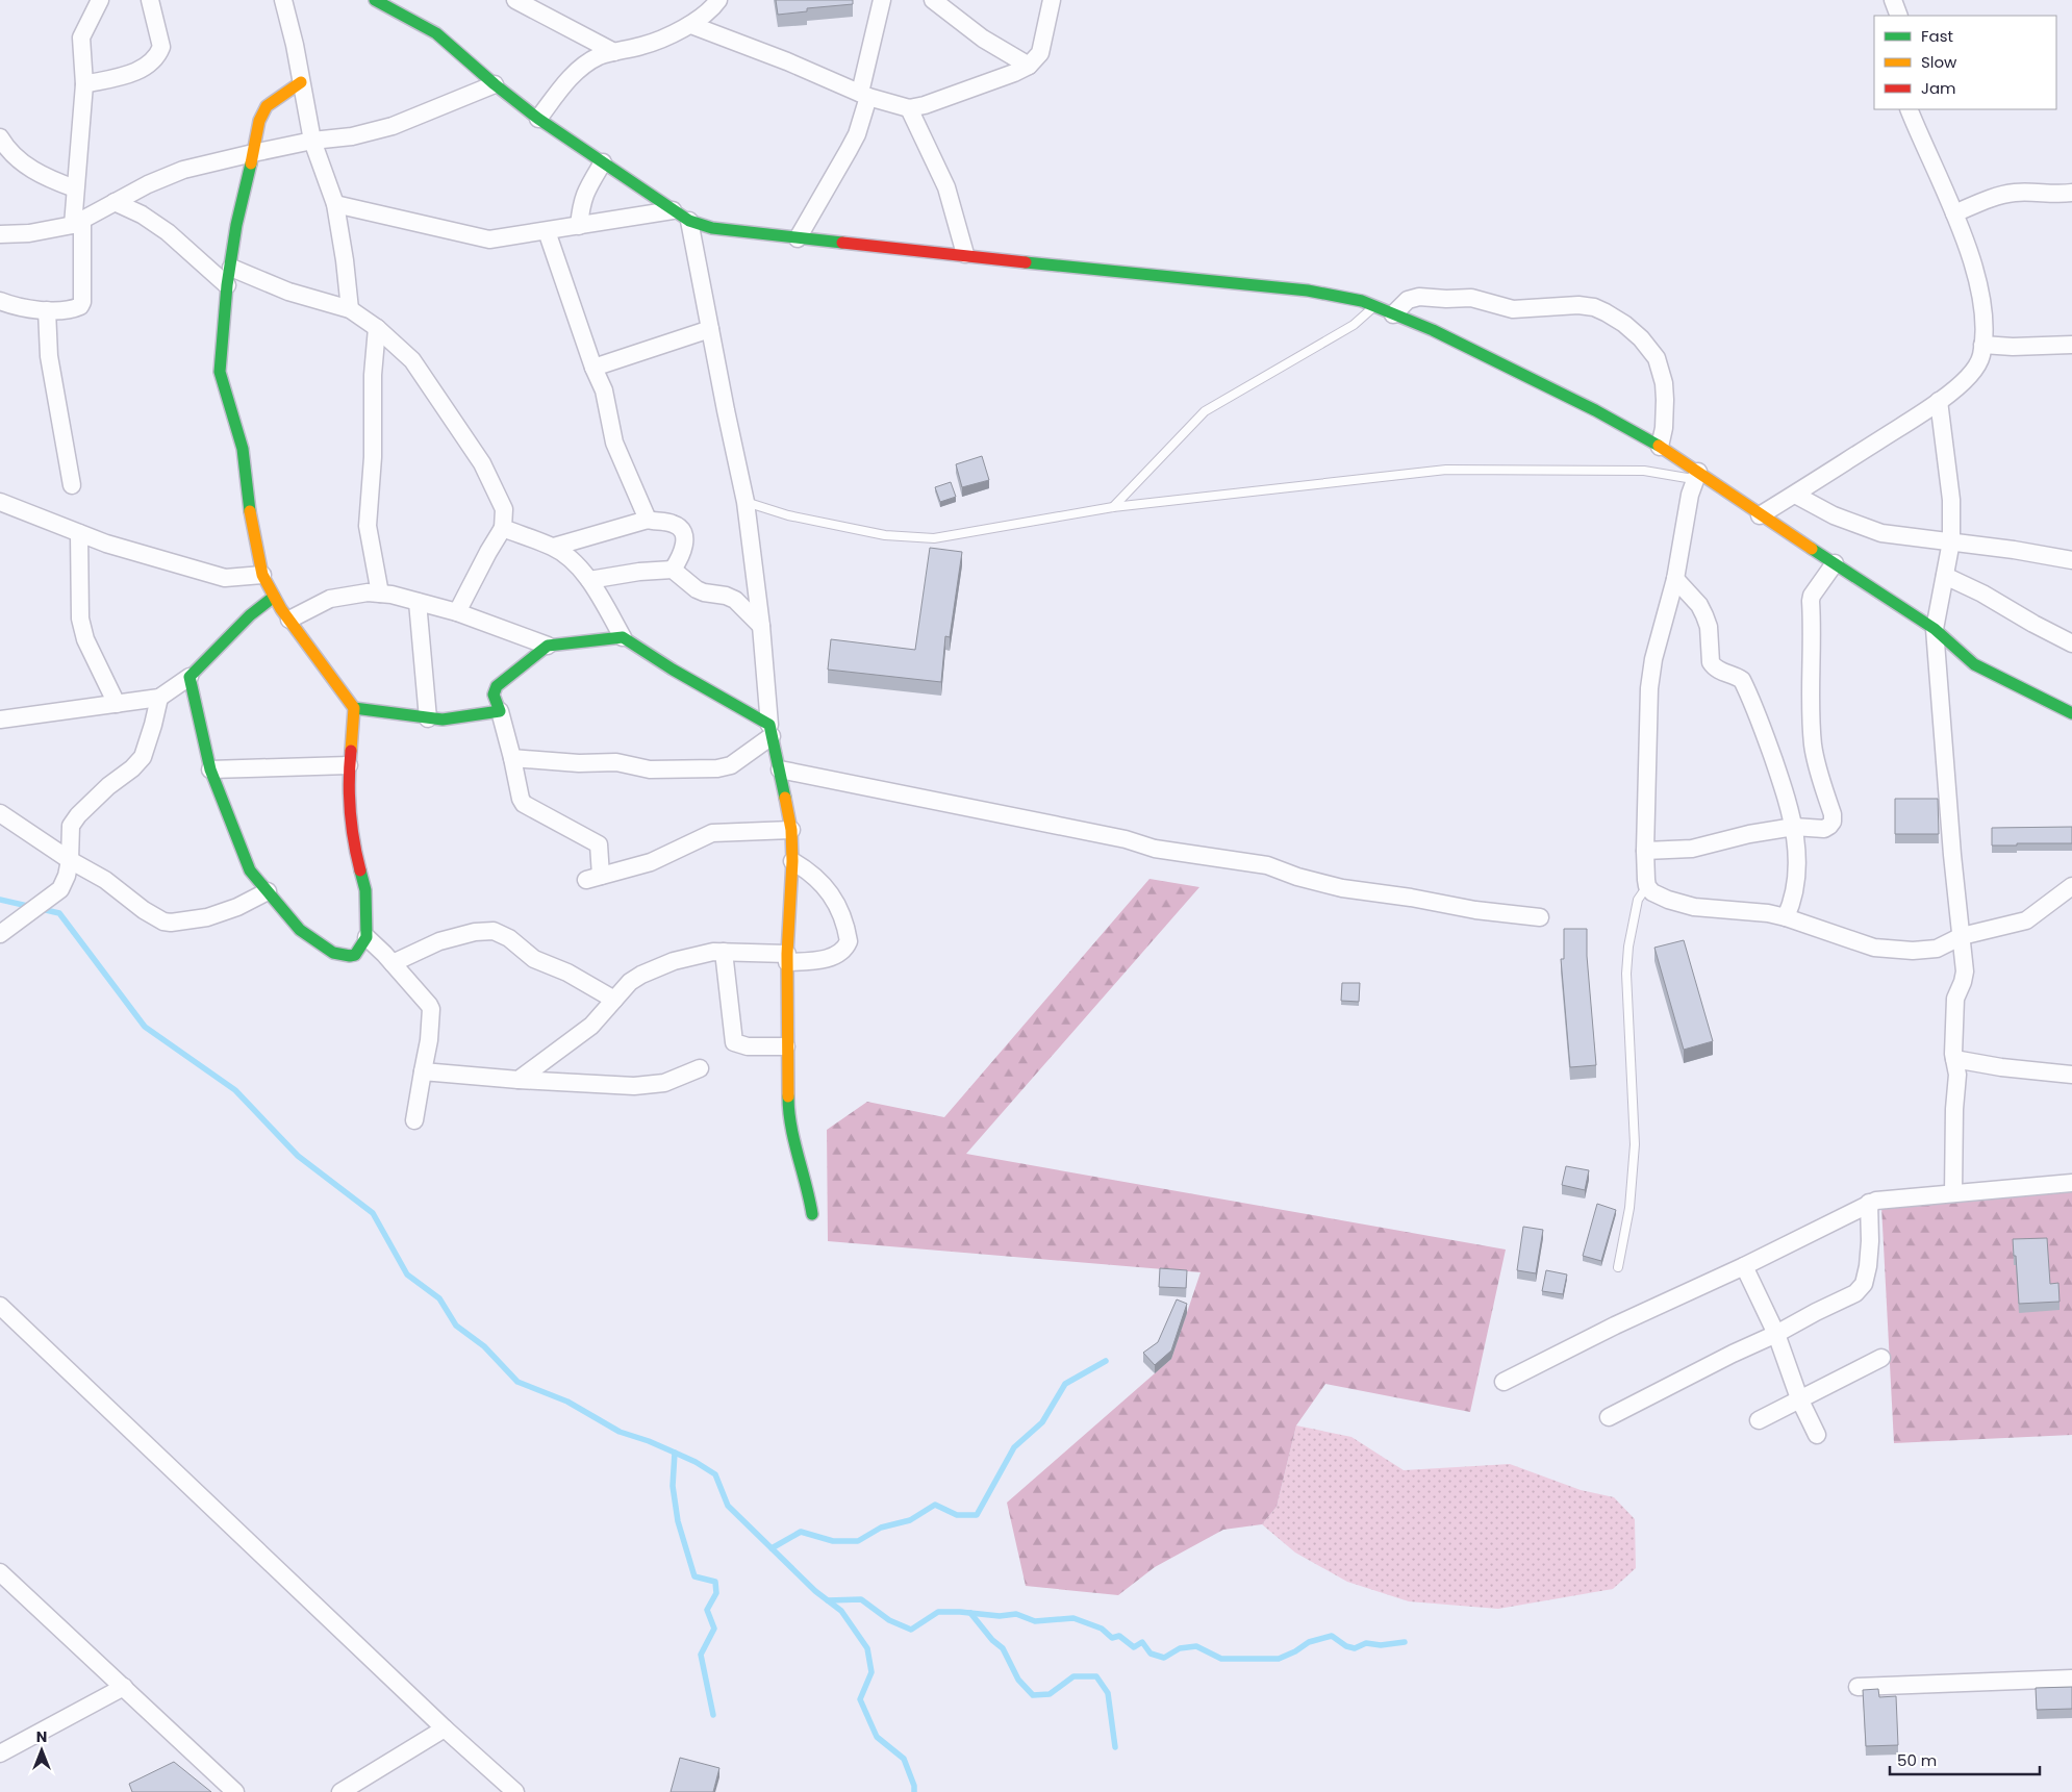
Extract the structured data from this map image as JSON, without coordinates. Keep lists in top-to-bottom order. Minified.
{"legend":["Fast","Slow","Jam"],"scale_bar":"50 m","north":"top"}
